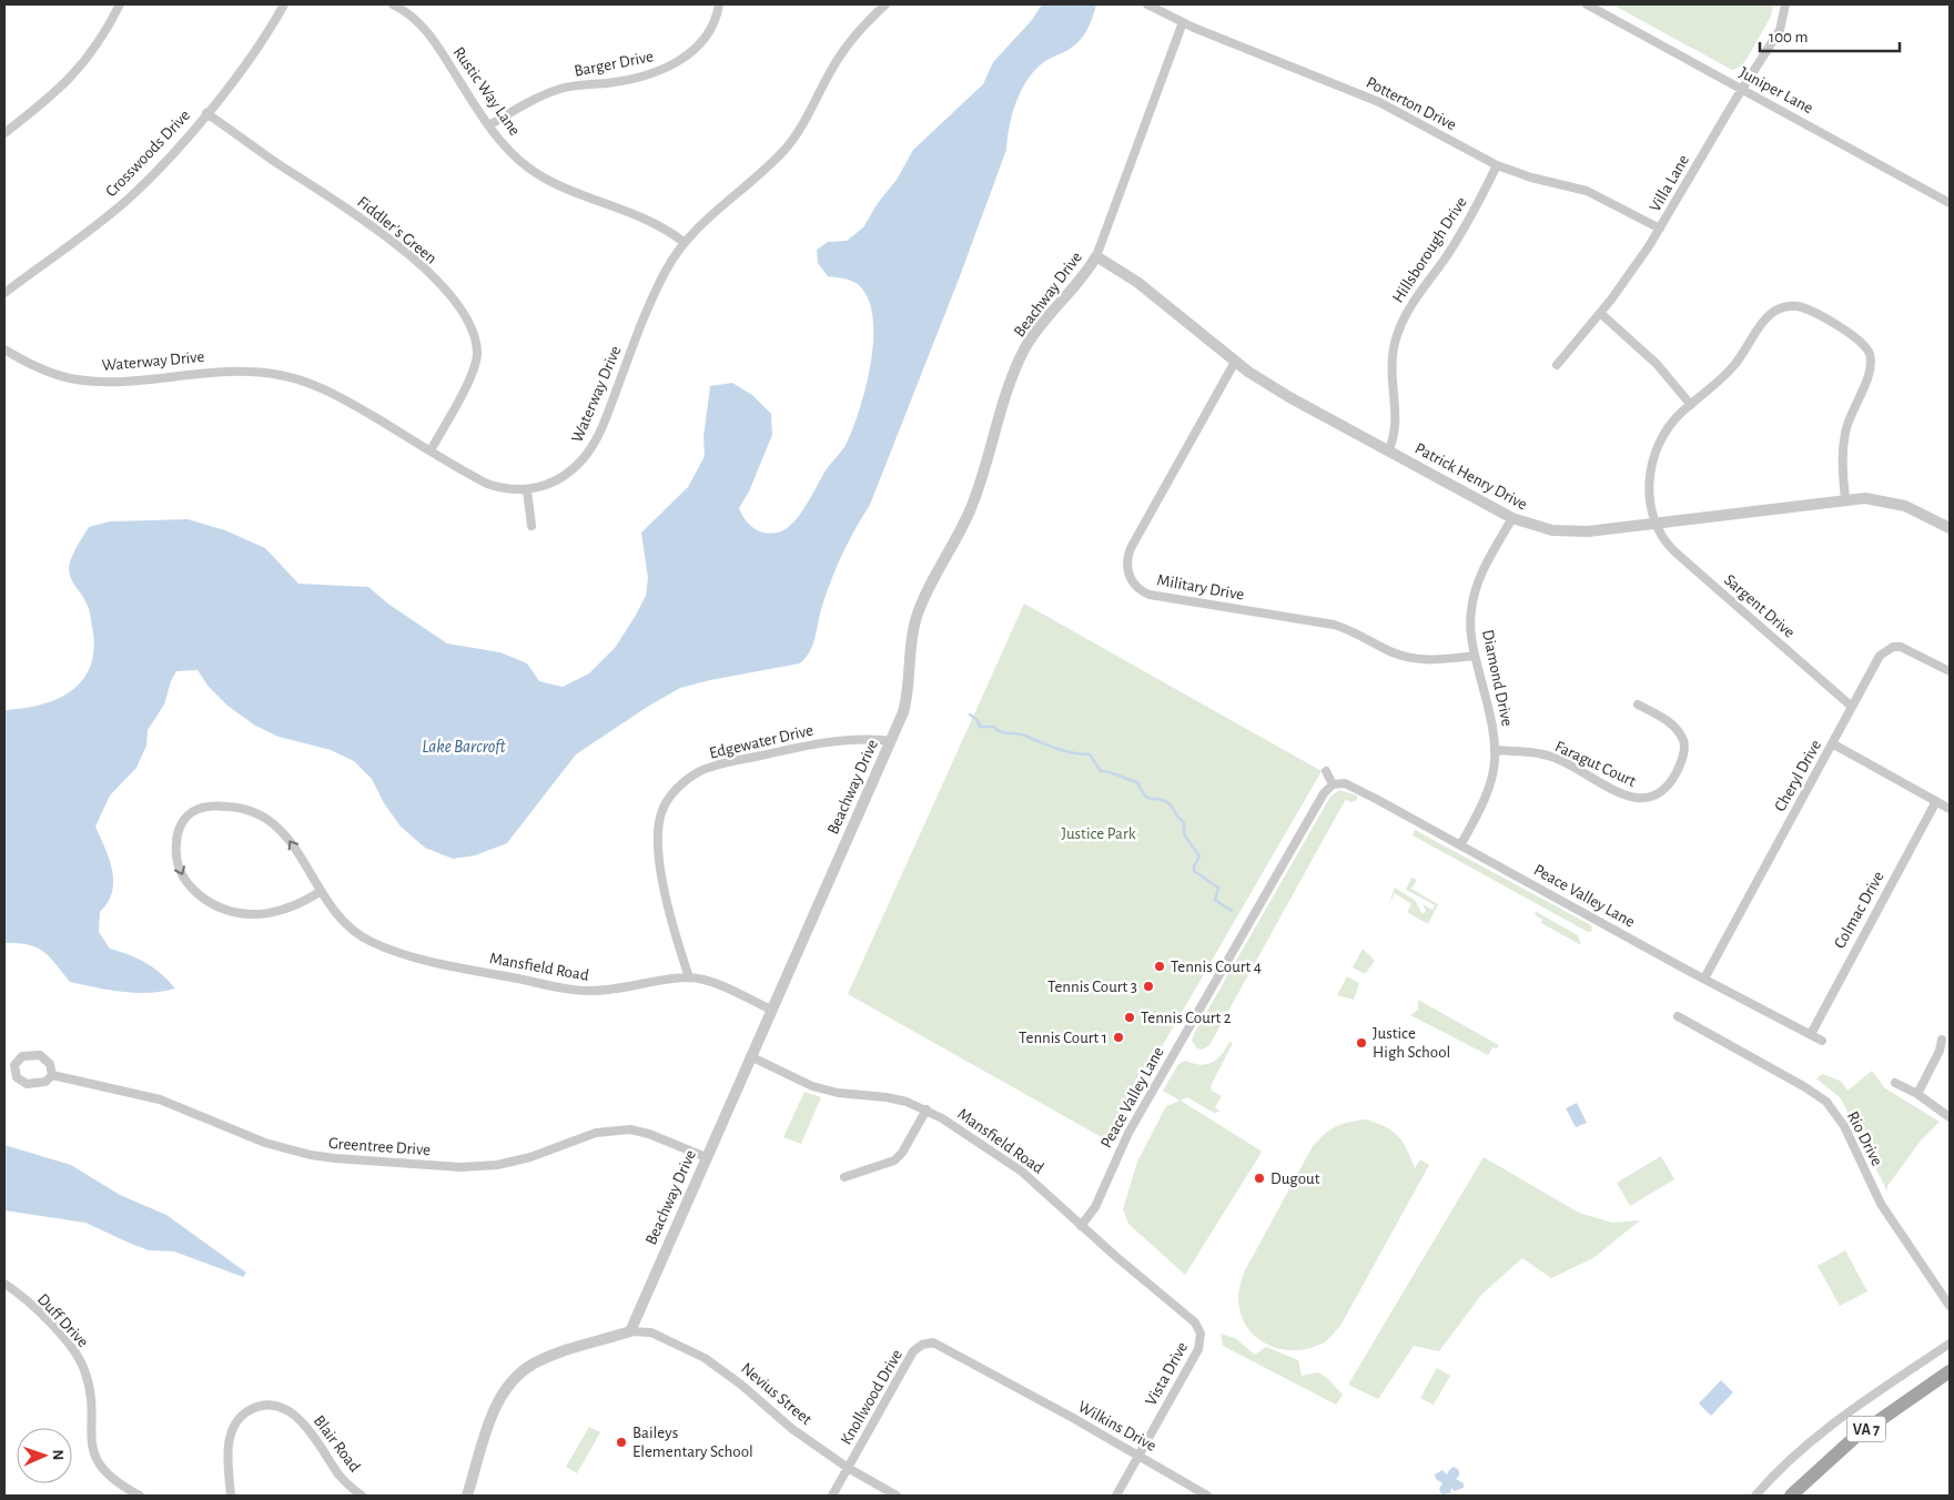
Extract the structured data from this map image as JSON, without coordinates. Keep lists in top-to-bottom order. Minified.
{"streets":{"main road":["VA 7"],"street":["Barger Drive","Juniper Lane","Rustic Way Lane","Potterton Drive","Crosswoods Drive","Villa Lane","Fiddler's Green","Hillsborough Drive","Beachway Drive","Waterway Drive","Patrick Henry Drive","Military Drive","Sargent Drive","Diamond Drive","Edgewater Drive","Faragut Court","Cheryl Drive","Peace Valley Lane","Colmac Drive","Mansfield Road","Rio Drive","Greentree Drive","Duff Drive","Vista Drive","Nevius Street","Knollwood Drive","Wilkins Drive","Blair Road"]},"crossings":[["Barger Drive","Rustic Way Lane"],["Juniper Lane","Villa Lane"],["Rustic Way Lane","Waterway Drive"],["Potterton Drive","Villa Lane"],["Potterton Drive","Hillsborough Drive"],["Potterton Drive","Beachway Drive"],["Crosswoods Drive","Fiddler's Green"],["Fiddler's Green","Waterway Drive"],["Hillsborough Drive","Patrick Henry Drive"],["Beachway Drive","Patrick Henry Drive"],["Beachway Drive","Edgewater Drive"],["Beachway Drive","Mansfield Road"],["Beachway Drive","Greentree Drive"],["Beachway Drive","Nevius Street"],["Patrick Henry Drive","Military Drive"],["Patrick Henry Drive","Sargent Drive"],["Patrick Henry Drive","Diamond Drive"],["Military Drive","Diamond Drive"],["Sargent Drive","Cheryl Drive"],["Diamond Drive","Faragut Court"],["Diamond Drive","Peace Valley Lane"],["Edgewater Drive","Mansfield Road"],["Cheryl Drive","Peace Valley Lane"],["Peace Valley Lane","Colmac Drive"],["Peace Valley Lane","Mansfield Road"],["Mansfield Road","Vista Drive"],["Vista Drive","Wilkins Drive"],["Nevius Street","Knollwood Drive"],["Knollwood Drive","Wilkins Drive"]],"water":["Lake Barcroft"],"parks":["Justice Park"],"places":["Tennis Court 4","Tennis Court 3","Tennis Court 2","Tennis Court 1","Justice High School","Dugout","Baileys Elementary School"],"scale_bar":"100 m","north":"right"}
